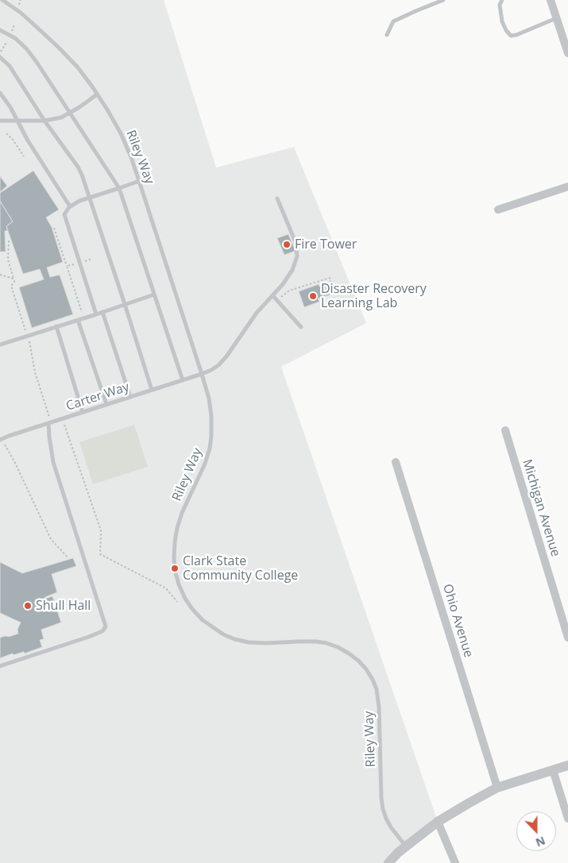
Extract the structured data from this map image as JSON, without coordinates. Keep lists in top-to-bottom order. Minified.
{"streets":{"street":["Michigan Avenue","Ohio Avenue"],"lane":["Riley Way","Carter Way"]},"crossings":[["Riley Way","Carter Way"]],"places":["Fire Tower","Disaster Recovery Learning Lab","Clark State Community College","Shull Hall"],"north":"bottom"}
